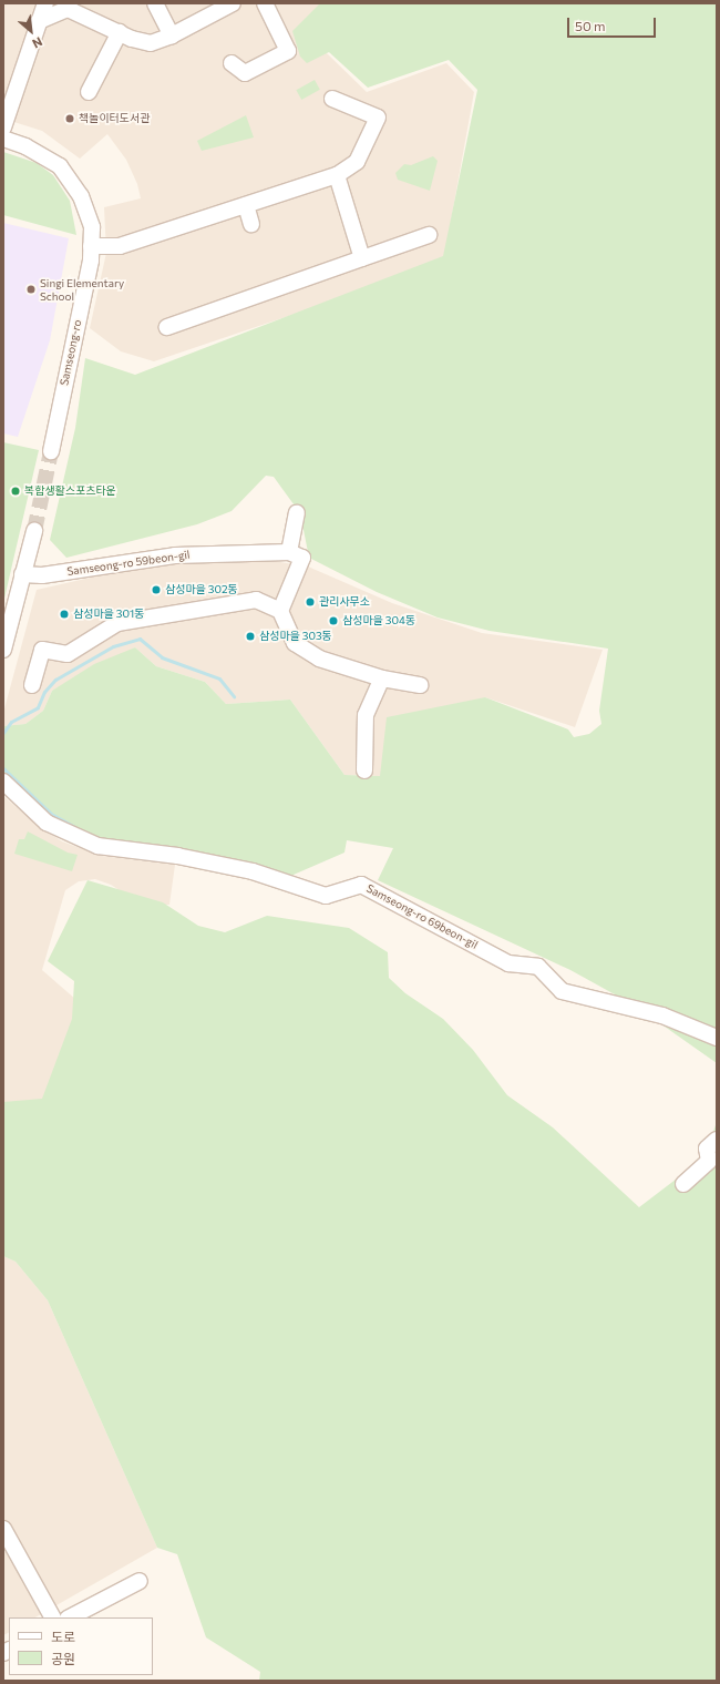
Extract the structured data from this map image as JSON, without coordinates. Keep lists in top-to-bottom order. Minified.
{"streets":{"street":["Samseong-ro","Samseong-ro 59beon-gil","Samseong-ro 69beon-gil"]},"places":["책놀이터도서관","Singi Elementary School","복합생활스포츠타운","삼성마을 302동","관리사무소","삼성마을 301동","삼성마을 304동","삼성마을 303동"],"legend":["도로","공원"],"scale_bar":"50 m","north":"bottom right"}
